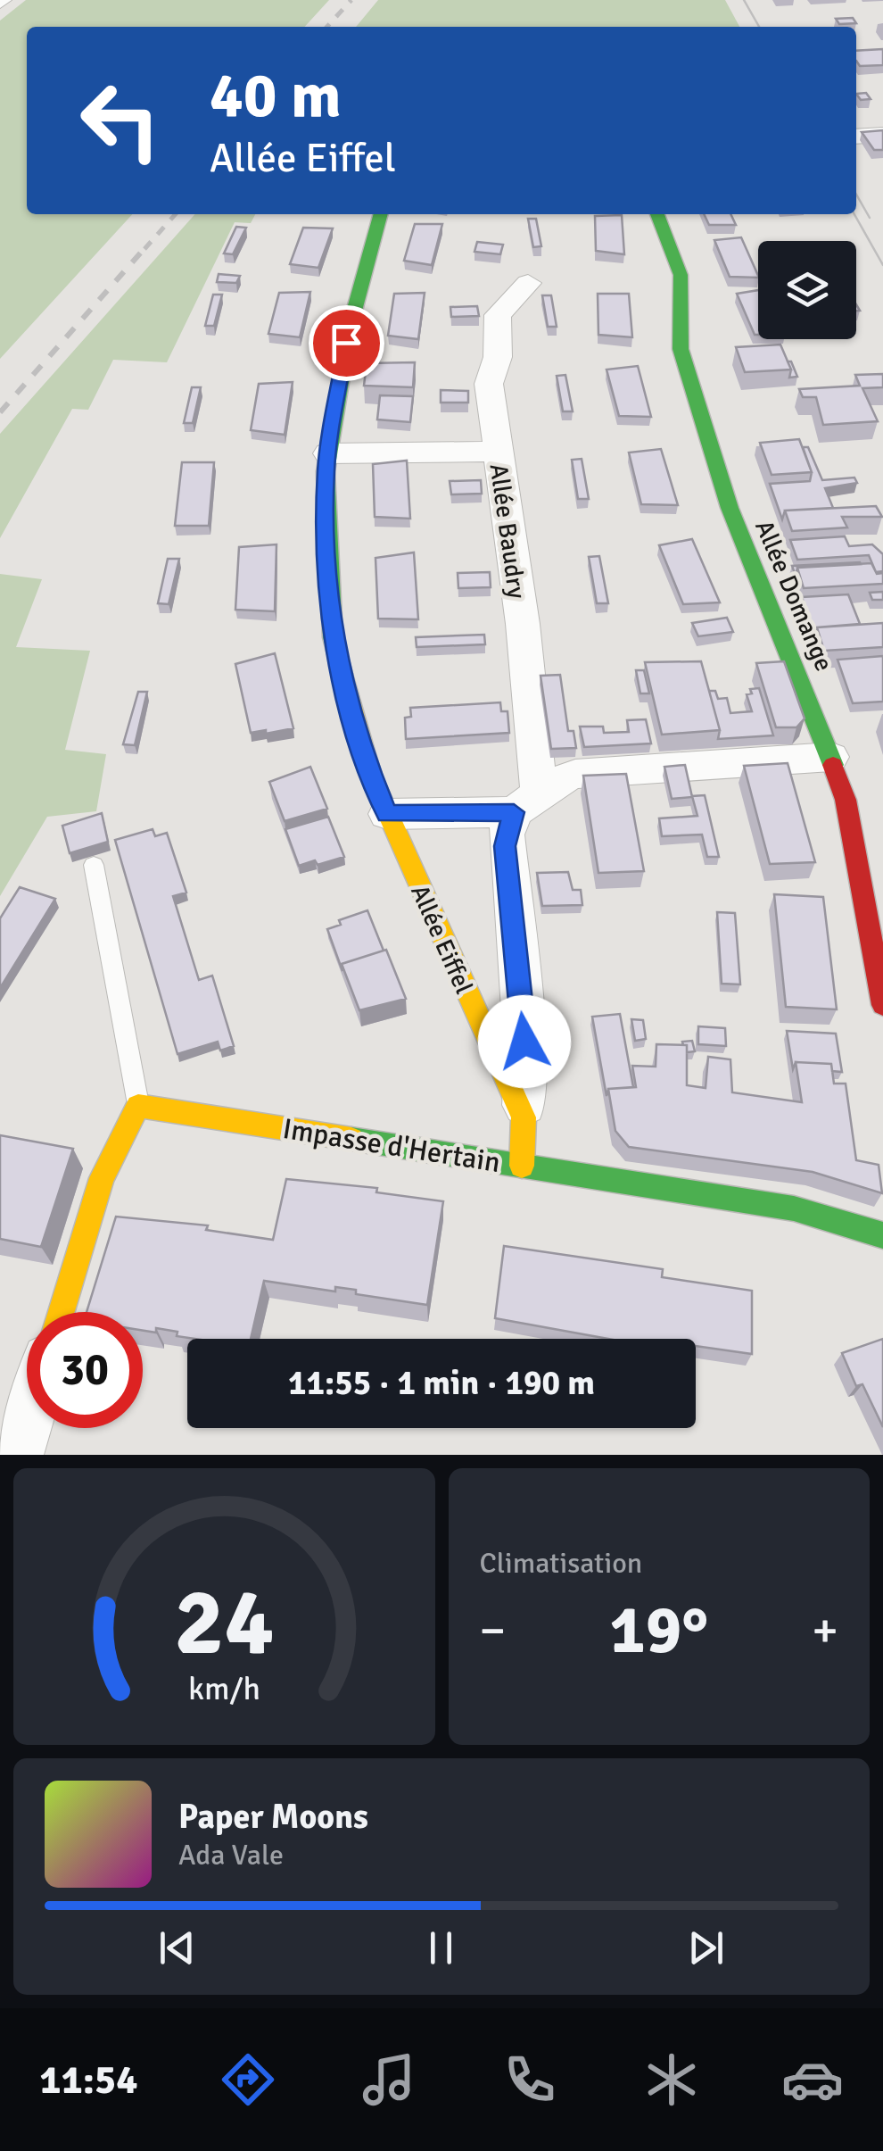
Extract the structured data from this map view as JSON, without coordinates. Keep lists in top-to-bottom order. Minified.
{"streets":{"street":["Allée Baudry","Allée Domange","Allée Eiffel","Impasse d'Hertain"]},"crossings":[["Allée Baudry","Allée Eiffel"],["Allée Eiffel","Impasse d'Hertain"]],"page":{"turn":["40 m","Allée Eiffel"],"limit":"30","trip":"11:55 · 1 min · 190 m","tile":"Climatisation","heat":["−","19°","+"],"song":["Paper Moons","Ada Vale"],"tabs":"11:54","gauge":["24","km/h"]}}
